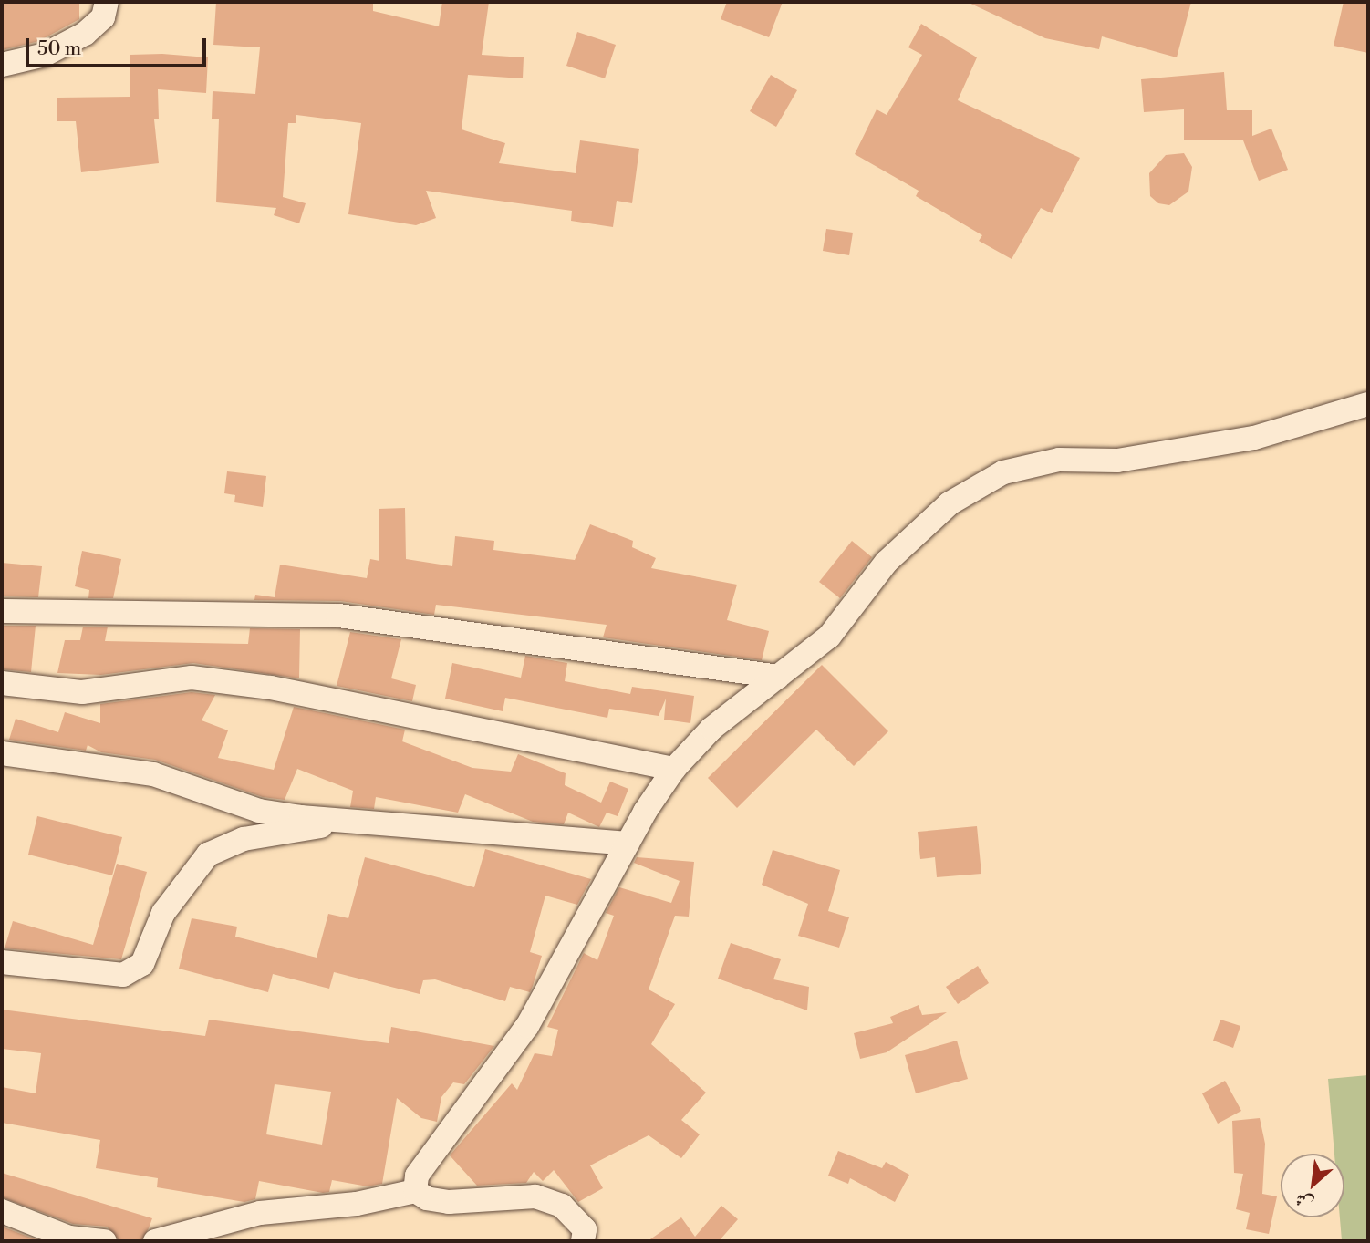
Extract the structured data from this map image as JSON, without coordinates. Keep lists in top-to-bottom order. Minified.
{"scale_bar":"50 m","north":"bottom left"}
